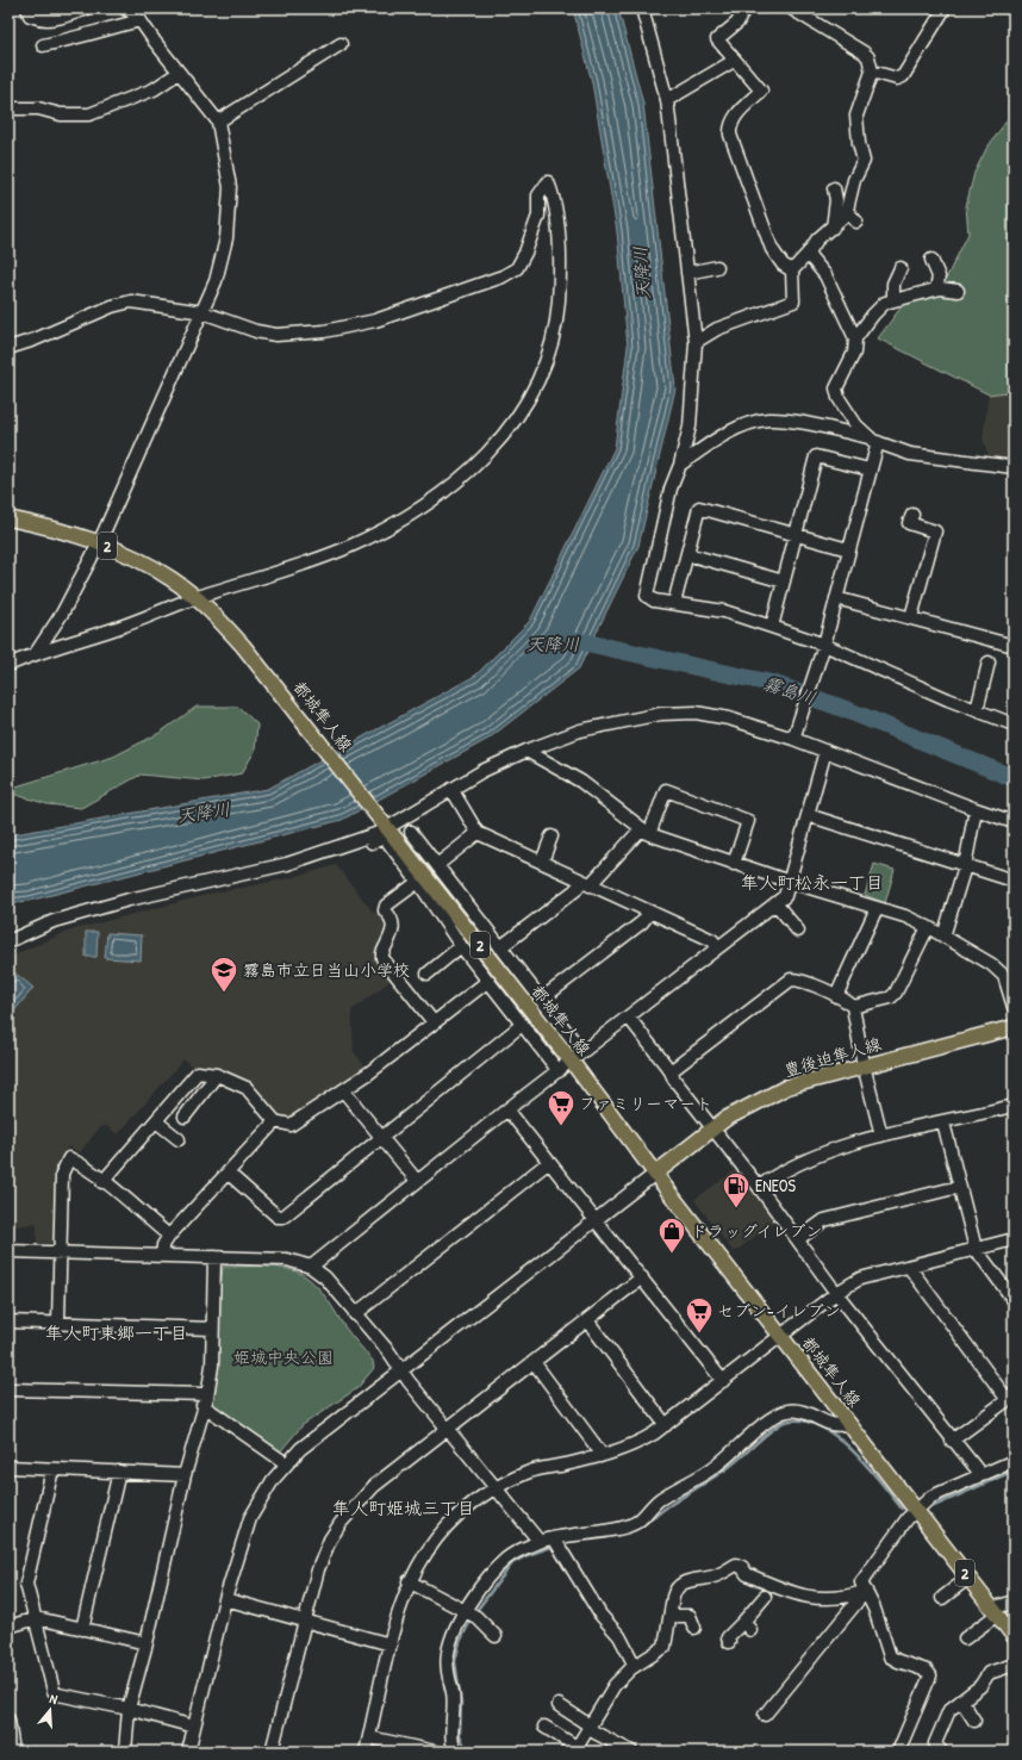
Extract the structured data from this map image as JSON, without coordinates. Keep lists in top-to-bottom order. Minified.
{"streets":{"main road":["2","都城隼人線","豊後迫隼人線"]},"crossings":[["都城隼人線","豊後迫隼人線"]],"districts":["隼人町松永一丁目","隼人町東郷一丁目","隼人町姫城三丁目"],"water":["天降川","霧島川"],"parks":["姫城中央公園"],"places":{"school or university":["霧島市立日当山小学校"],"supermarket":["ファミリーマート","セブン-イレブン"],"fuel station":["ENEOS"],"shop":["ドラッグイレブン"]},"north":"top"}
